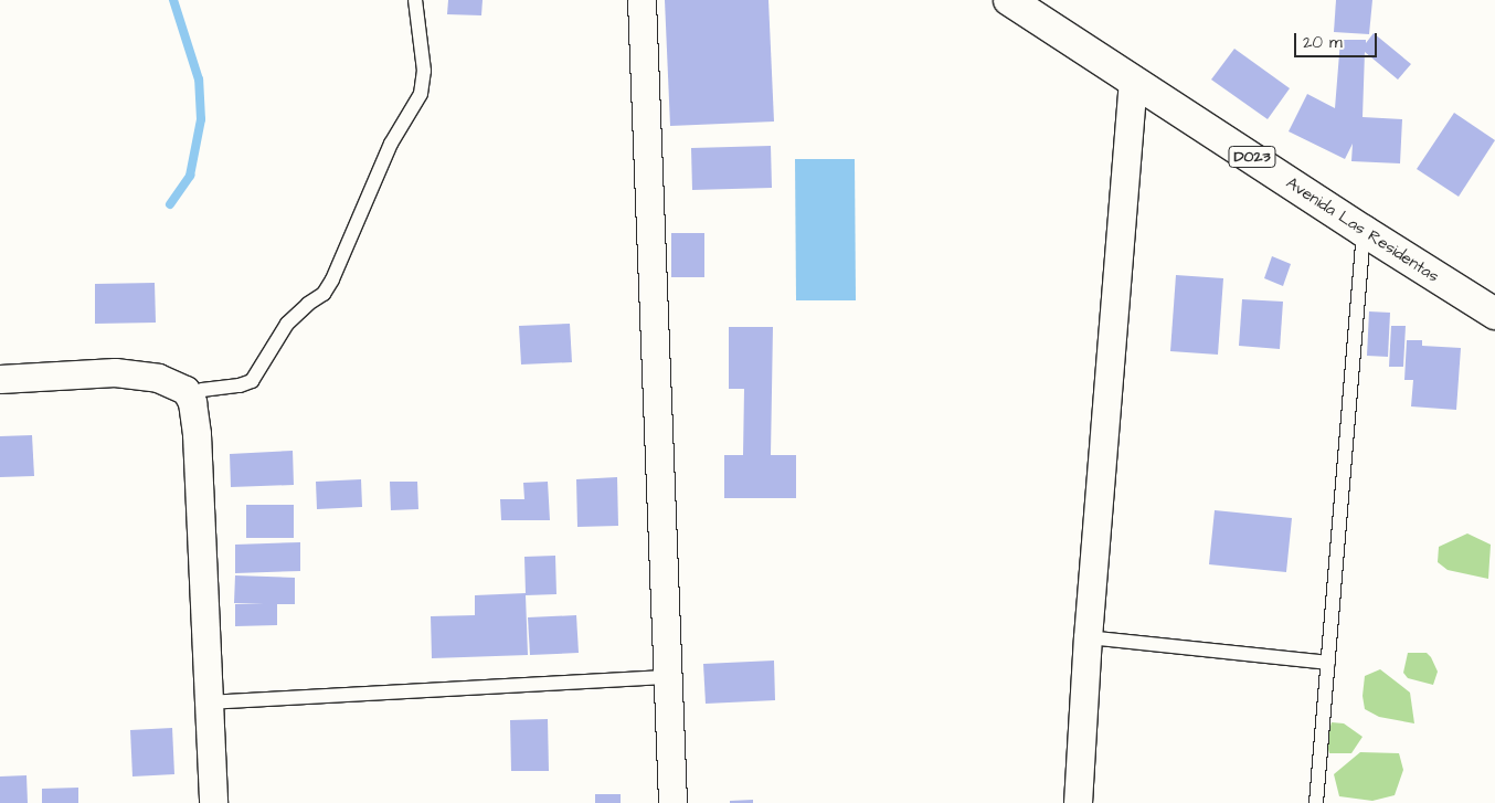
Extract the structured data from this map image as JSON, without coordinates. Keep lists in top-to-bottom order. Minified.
{"streets":{"main road":["D023","Avenida Las Residentas"]},"scale_bar":"20 m"}
